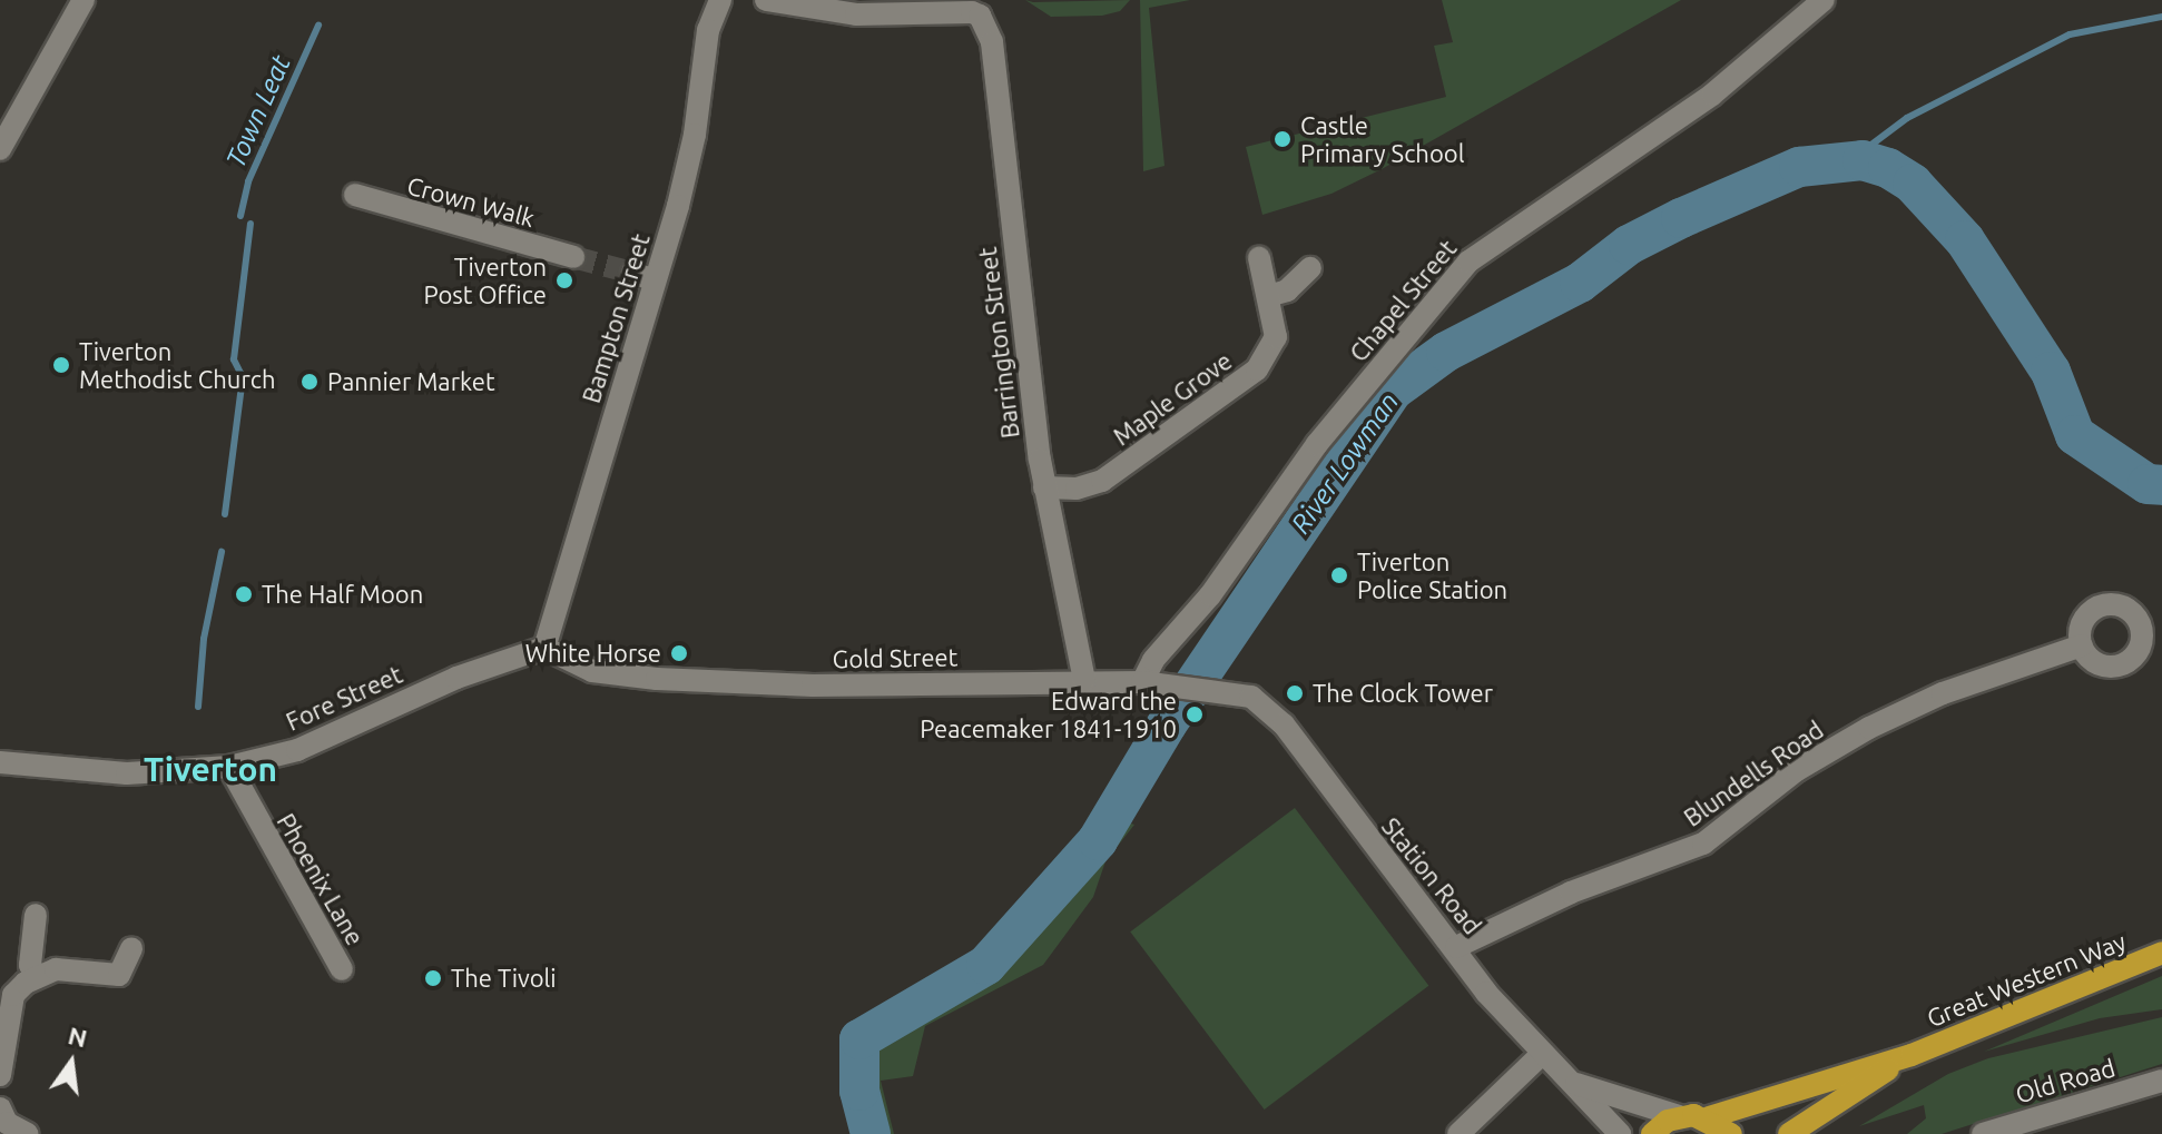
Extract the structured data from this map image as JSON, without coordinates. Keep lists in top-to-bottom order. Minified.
{"streets":{"main road":["Great Western Way"],"street":["Crown Walk","Chapel Street","Bampton Street","Barrington Street","Maple Grove","Gold Street","Fore Street","Blundells Road","Station Road","Phoenix Lane","Old Road"]},"crossings":[["Chapel Street","Gold Street"],["Bampton Street","Gold Street"],["Bampton Street","Fore Street"],["Barrington Street","Maple Grove"],["Barrington Street","Gold Street"],["Gold Street","Fore Street"],["Gold Street","Station Road"],["Fore Street","Phoenix Lane"],["Blundells Road","Station Road"]],"districts":["Tiverton"],"water":["Town Leat","River Lowman"],"places":["Castle Primary School","Tiverton Post Office","Tiverton Methodist Church","Pannier Market","Tiverton Police Station","The Half Moon","White Horse","The Clock Tower","Edward the Peacemaker 1841-1910","The Tivoli"],"north":"top"}
